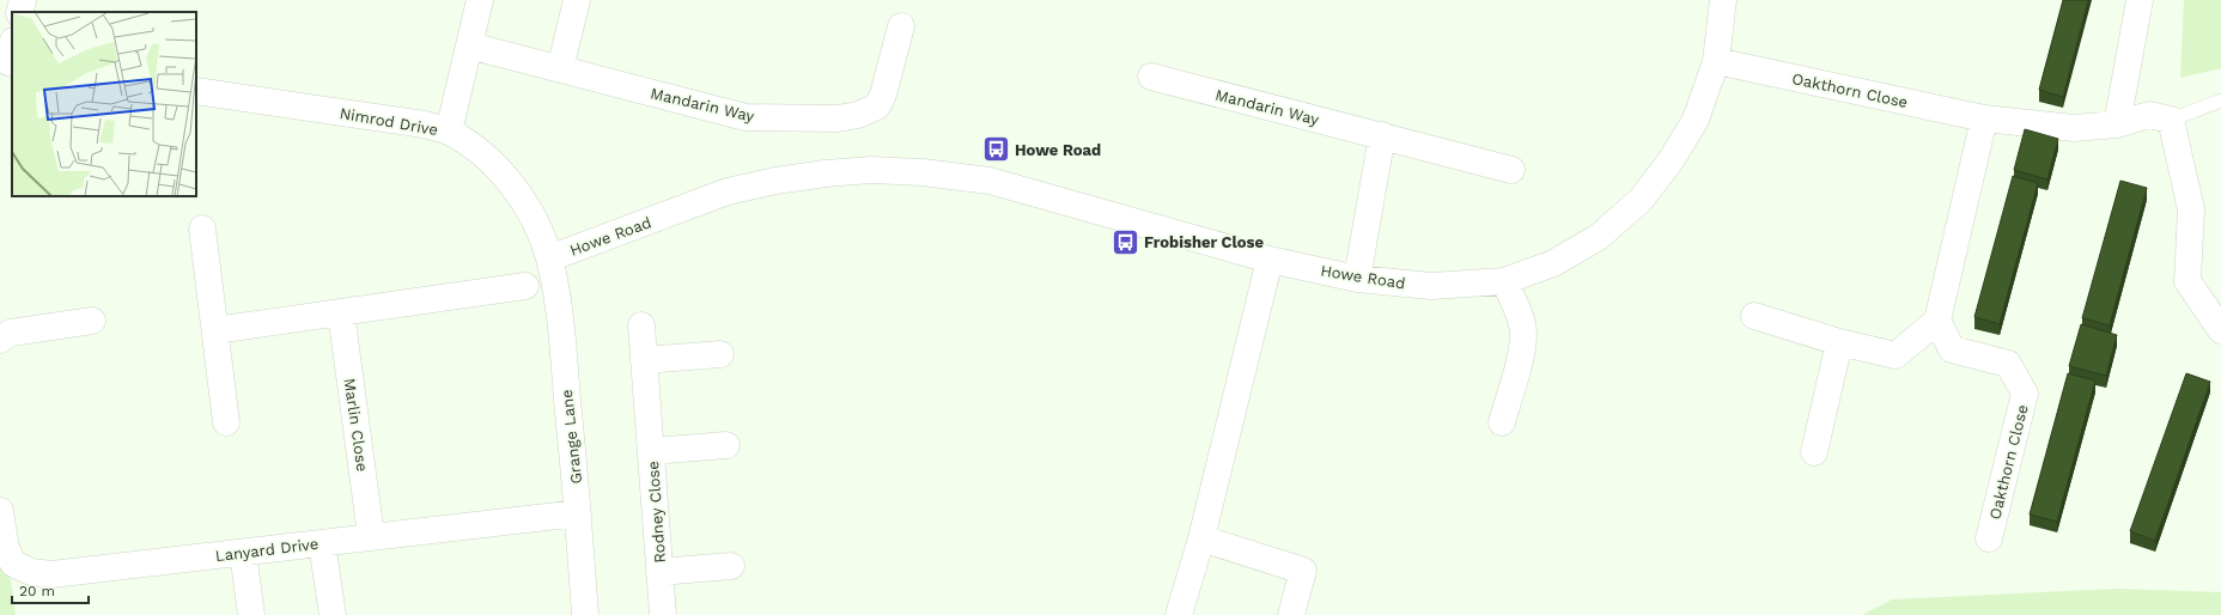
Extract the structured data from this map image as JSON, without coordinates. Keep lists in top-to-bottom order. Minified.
{"streets":{"street":["Oakthorn Close","Mandarin Way","Nimrod Drive","Howe Road","Marlin Close","Grange Lane","Rodney Close","Lanyard Drive"]},"crossings":[["Oakthorn Close","Howe Road"],["Nimrod Drive","Howe Road"],["Nimrod Drive","Grange Lane"],["Howe Road","Grange Lane"],["Marlin Close","Lanyard Drive"],["Grange Lane","Lanyard Drive"]],"places":{"bus stop":["Howe Road","Frobisher Close"]},"scale_bar":"20 m"}
